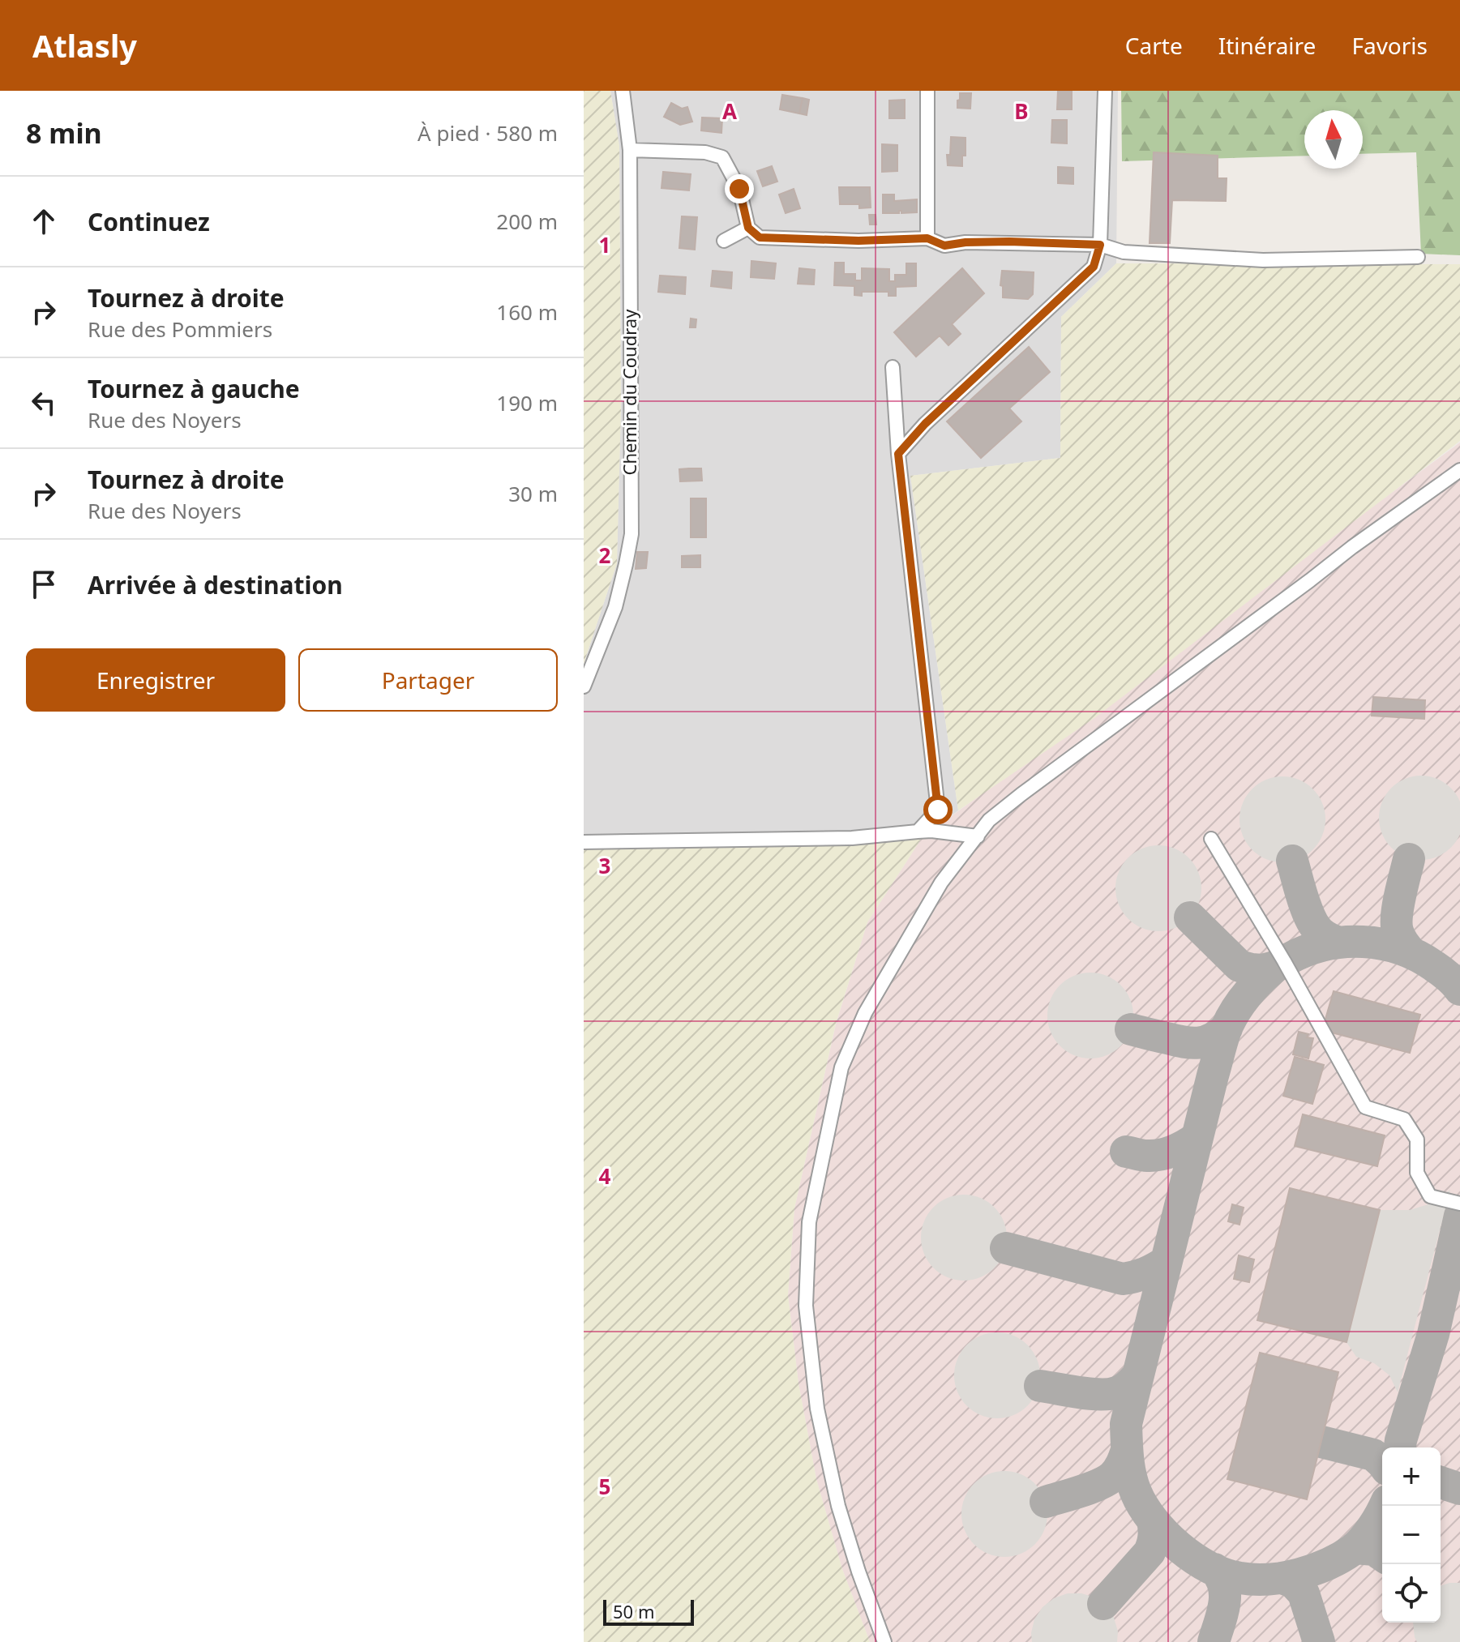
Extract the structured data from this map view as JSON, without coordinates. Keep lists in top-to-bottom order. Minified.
{"streets":{"street":["Chemin du Coudray"]},"scale_bar":"50 m","north":"top","page":{"header":"Atlasly","nav":["Carte","Itinéraire","Favoris"],"heading":["8 min","À pied · 580 m"],"list":[["Continuez","200 m"],["Tournez à droite","Rue des Pommiers","160 m"],["Tournez à gauche","Rue des Noyers","190 m"],["Tournez à droite","Rue des Noyers","30 m"],"Arrivée à destination"],"buttons":["Enregistrer","Partager"],"map_buttons":["+","−"],"scale":"50 m"},"grid":{"columns":["A","B"],"rows":["1","2","3","4","5"]}}
